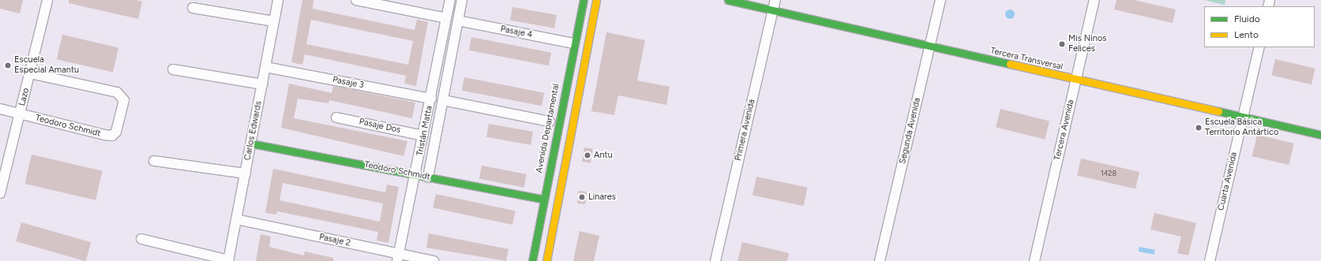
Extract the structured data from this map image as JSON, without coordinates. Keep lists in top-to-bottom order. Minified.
{"streets":{"street":["Pasaje 4","Tercera Transversal","Pasaje 3","Lazo","Teodoro Schmidt","Pasaje Dos","Avenida Departamental","Primera Avenida","Tercera Avenida","Carlos Edwards","Tristán Matta","Segunda Avenida","Cuarta Avenida","Pasaje 2"]},"crossings":[["Pasaje 4","Avenida Departamental"],["Pasaje 4","Tristán Matta"],["Tercera Transversal","Primera Avenida"],["Tercera Transversal","Tercera Avenida"],["Tercera Transversal","Segunda Avenida"],["Tercera Transversal","Cuarta Avenida"],["Pasaje 3","Carlos Edwards"],["Pasaje 3","Tristán Matta"],["Lazo","Teodoro Schmidt"],["Teodoro Schmidt","Avenida Departamental"],["Teodoro Schmidt","Carlos Edwards"],["Teodoro Schmidt","Tristán Matta"],["Pasaje Dos","Tristán Matta"],["Carlos Edwards","Pasaje 2"],["Tristán Matta","Pasaje 2"]],"places":["Mis Ninos Felices","Escuela Especial Amantu","Escuela Básica Territorio Antártico","Antu","Linares"],"house_numbers":["1428"],"legend":["Fluido","Lento"]}
